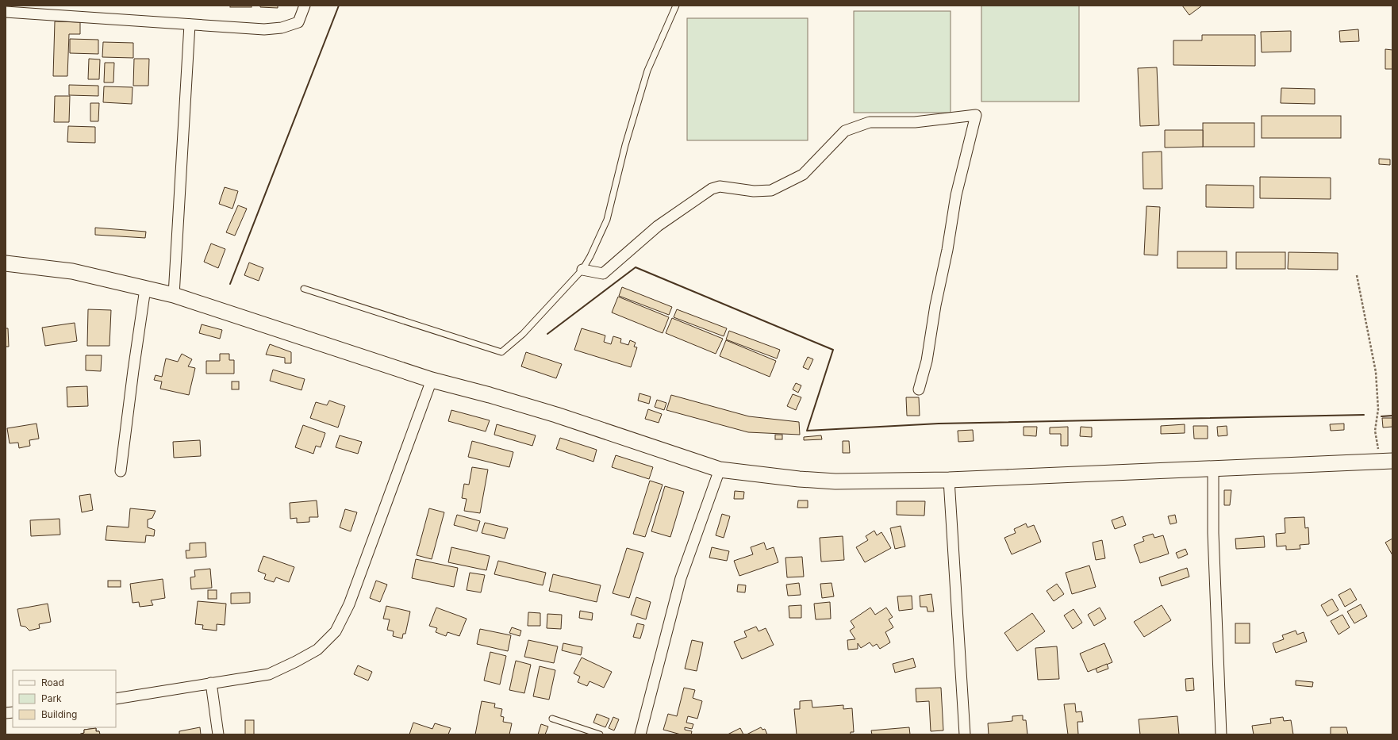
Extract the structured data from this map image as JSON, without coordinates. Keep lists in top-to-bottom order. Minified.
{"legend":["Road","Park","Building"]}
